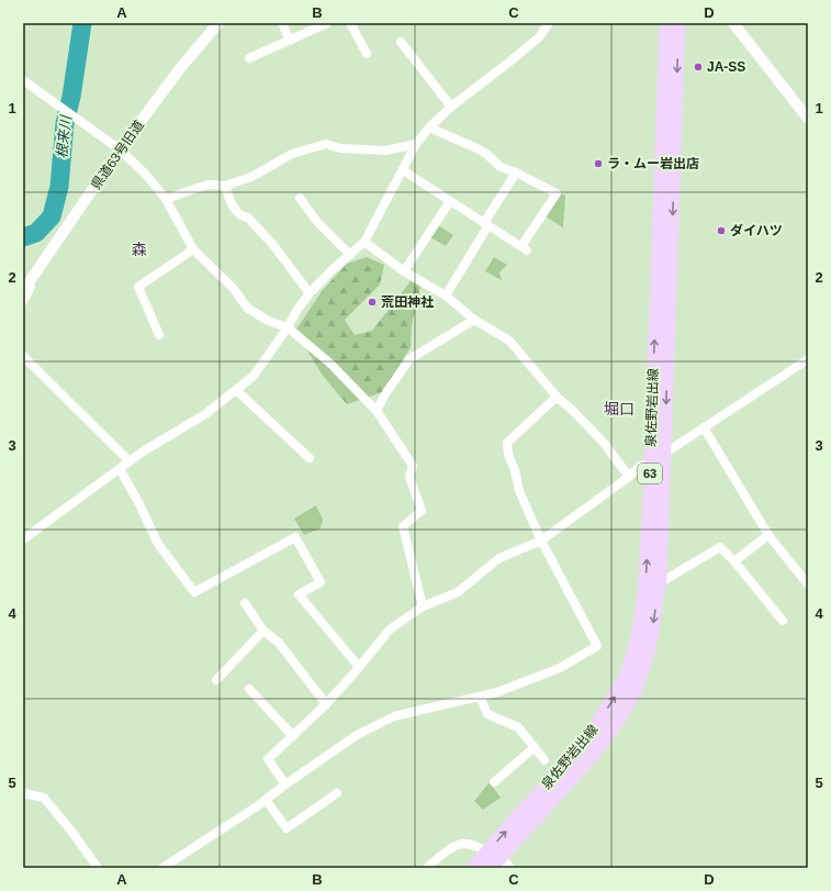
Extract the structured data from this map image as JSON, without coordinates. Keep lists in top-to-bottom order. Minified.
{"streets":{"main road":["泉佐野岩出線","63"],"street":["県道63号旧道"]},"districts":["森","堀口"],"water":["根来川"],"places":["JA-SS","ラ・ムー岩出店","ダイハツ","荒田神社"],"grid":{"columns":["A","B","C","D"],"rows":["1","2","3","4","5"]}}
